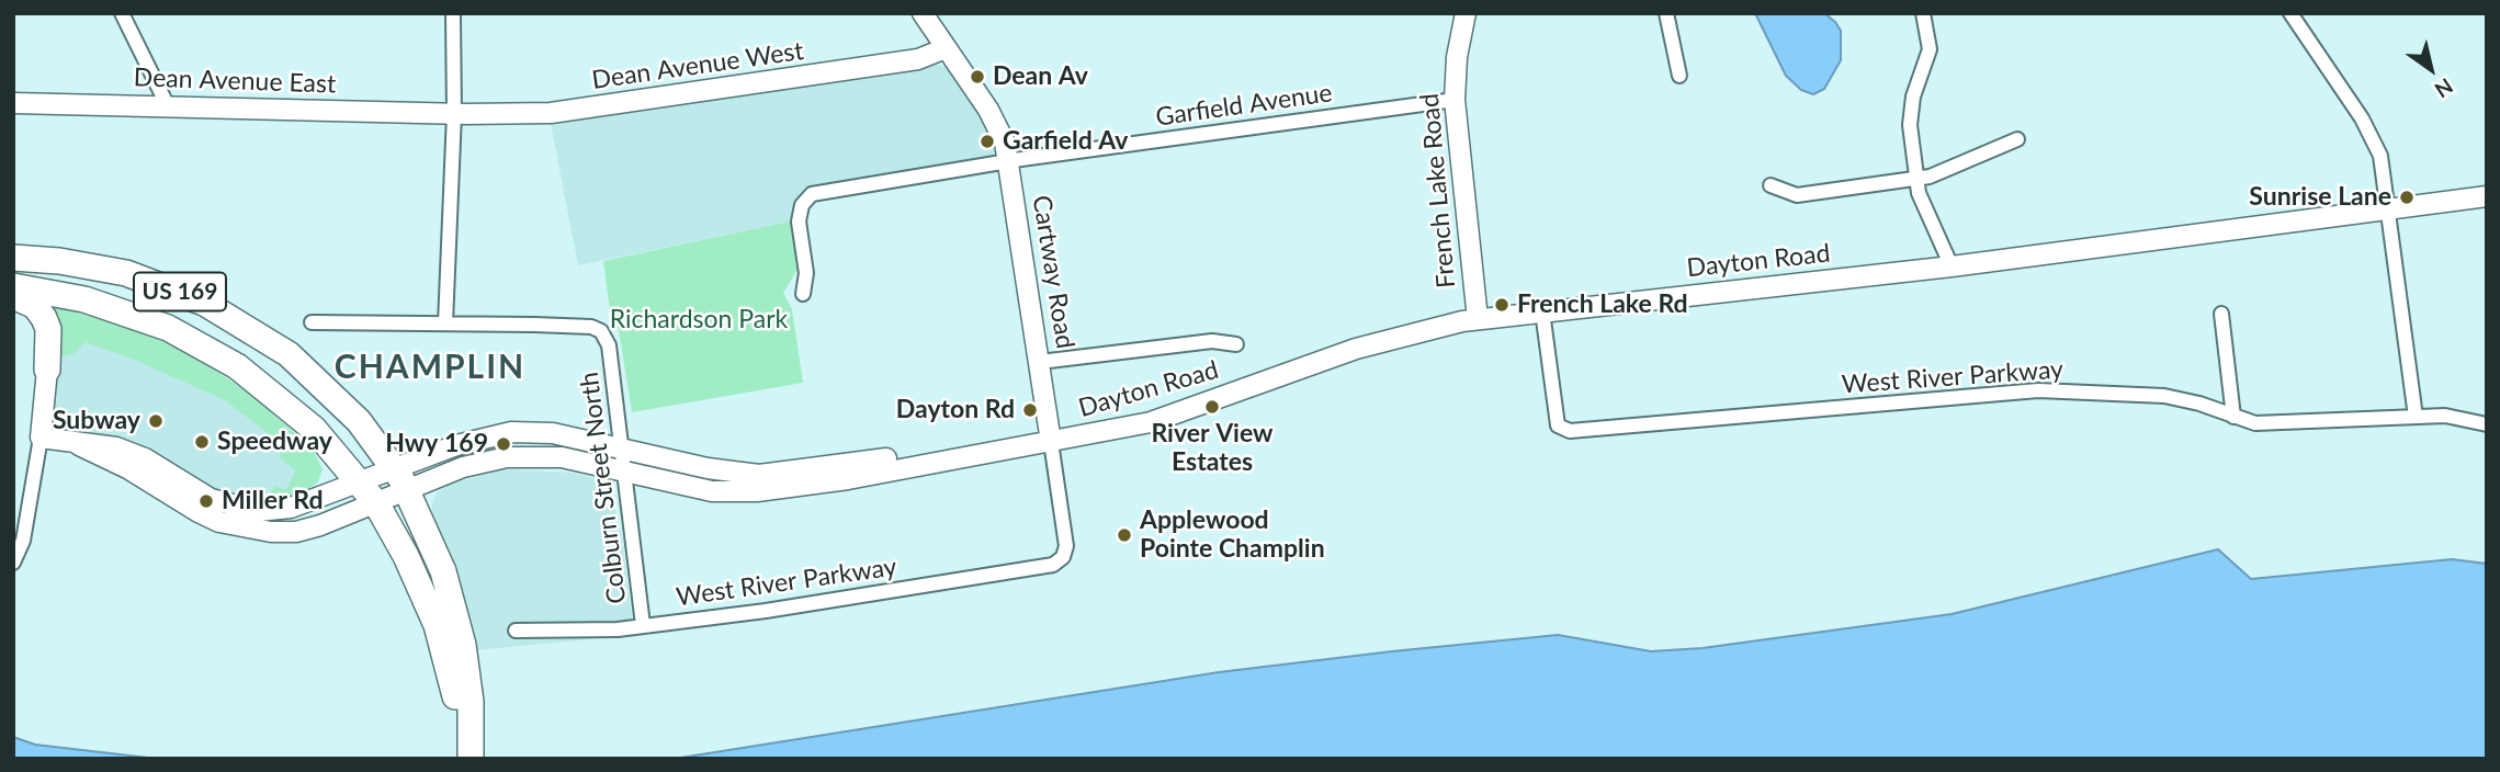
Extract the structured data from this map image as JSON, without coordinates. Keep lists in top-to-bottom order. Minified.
{"streets":{"highway":["US 169"],"main road":["Dean Avenue West","Dean Avenue East","French Lake Road","Dayton Road","Cartway Road"],"street":["Garfield Avenue","West River Parkway","Colburn Street North"]},"crossings":[["Dean Avenue West","Dean Avenue East"],["Dean Avenue West","Cartway Road"],["Garfield Avenue","French Lake Road"],["Garfield Avenue","Cartway Road"],["French Lake Road","Dayton Road"],["Dayton Road","Cartway Road"],["Dayton Road","US 169"],["Dayton Road","West River Parkway"],["Dayton Road","Colburn Street North"],["Cartway Road","West River Parkway"],["West River Parkway","Colburn Street North"]],"districts":["CHAMPLIN"],"parks":["Richardson Park"],"places":["Dean Av","Garfield Av","Sunrise Lane","French Lake Rd","River View Estates","Dayton Rd","Subway","Speedway","Hwy 169","Miller Rd","Applewood Pointe Champlin"],"north":"bottom right"}
